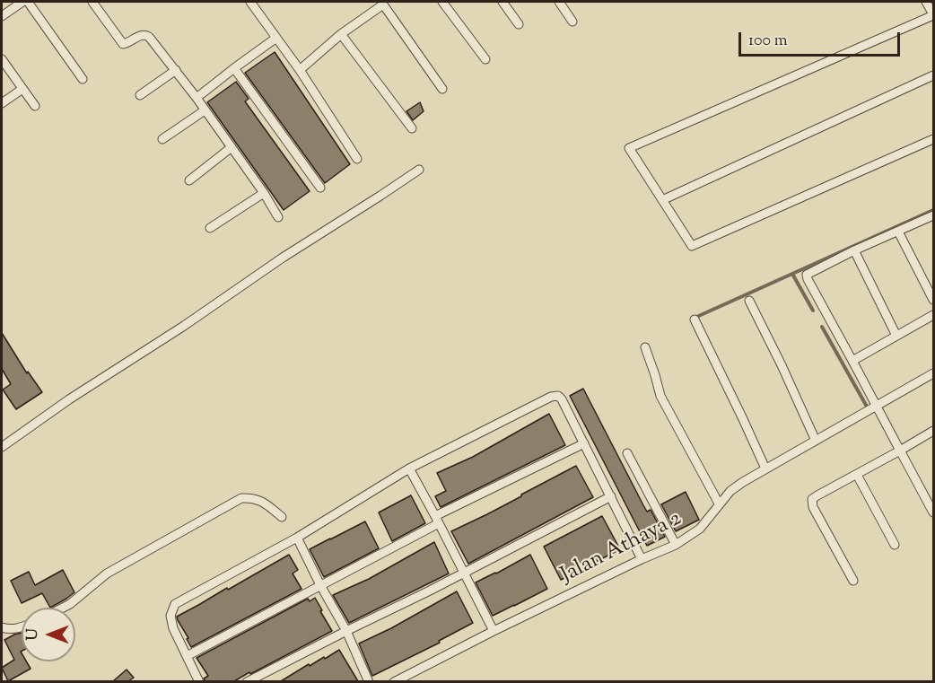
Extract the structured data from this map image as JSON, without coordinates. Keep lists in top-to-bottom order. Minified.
{"streets":{"street":["Jalan Athaya 2"]},"scale_bar":"100 m","north":"left"}
